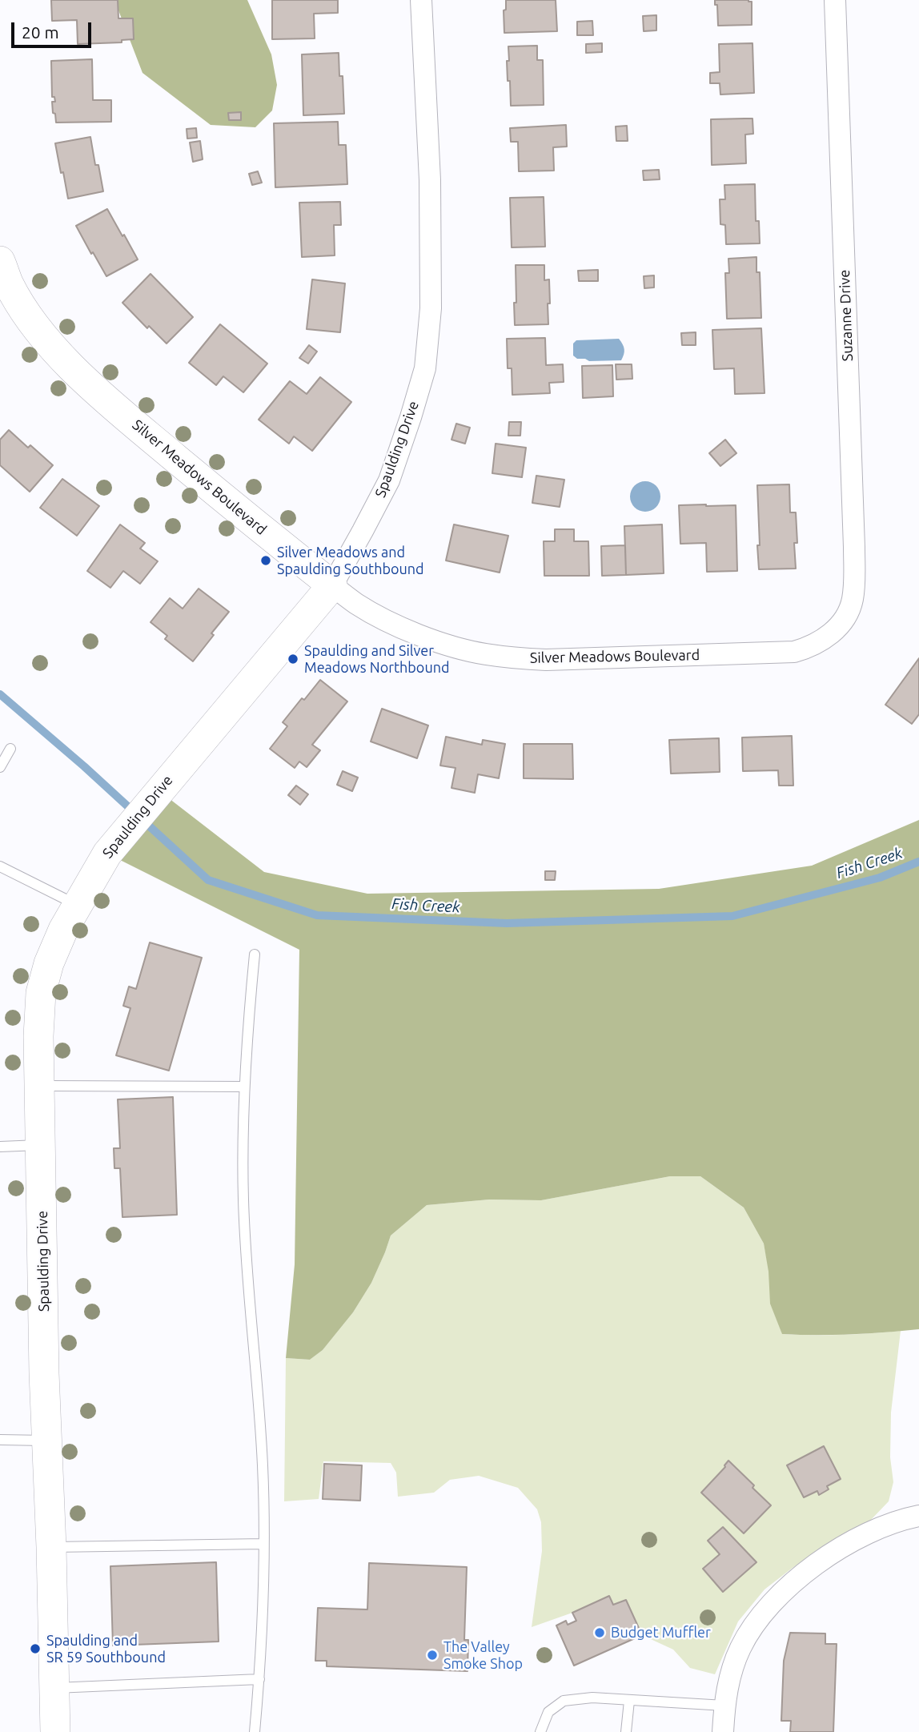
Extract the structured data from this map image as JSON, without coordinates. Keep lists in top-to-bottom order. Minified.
{"streets":{"street":["Suzanne Drive","Spaulding Drive","Silver Meadows Boulevard"]},"crossings":[["Suzanne Drive","Silver Meadows Boulevard"],["Spaulding Drive","Silver Meadows Boulevard"]],"water":["Fish Creek"],"places":["Silver Meadows and Spaulding Southbound","Spaulding and Silver Meadows Northbound","Budget Muffler","Spaulding and SR 59 Southbound","The Valley Smoke Shop"],"scale_bar":"20 m"}
